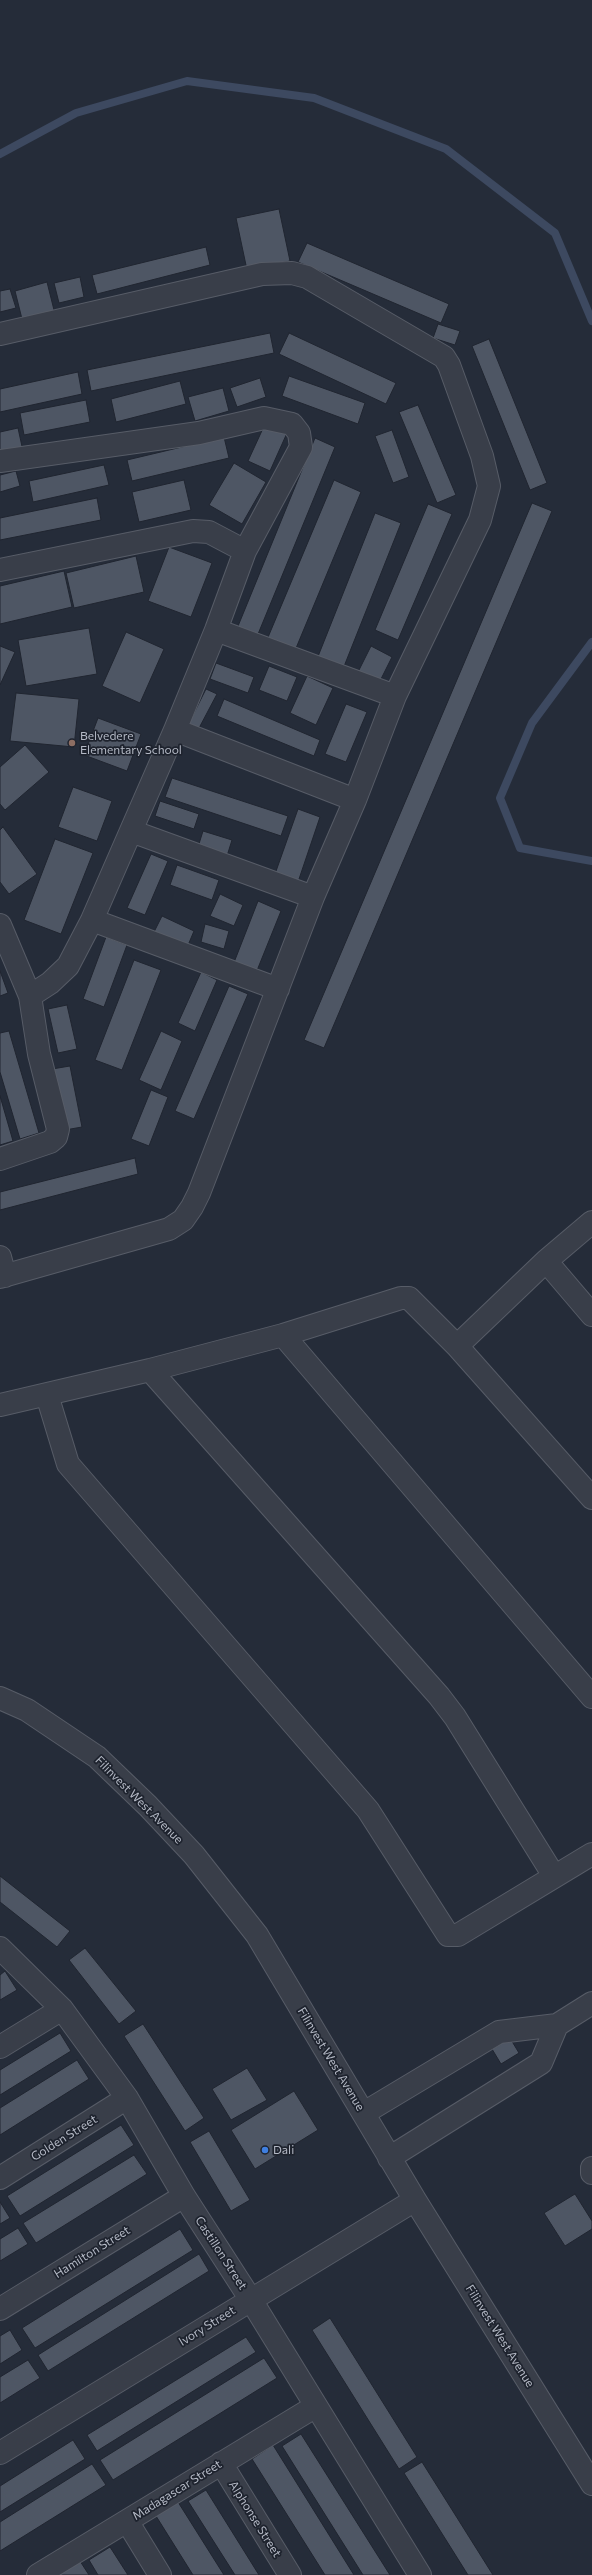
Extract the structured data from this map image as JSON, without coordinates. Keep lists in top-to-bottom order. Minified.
{"streets":{"street":["Filinvest West Avenue","Golden Street","Hamilton Street","Castillon Street","Ivory Street","Madagascar Street","Alphonse Street"]},"crossings":[["Filinvest West Avenue","Ivory Street"],["Golden Street","Castillon Street"],["Hamilton Street","Castillon Street"],["Castillon Street","Ivory Street"],["Castillon Street","Madagascar Street"],["Madagascar Street","Alphonse Street"]],"places":["Belvedere Elementary School","Dali"]}
